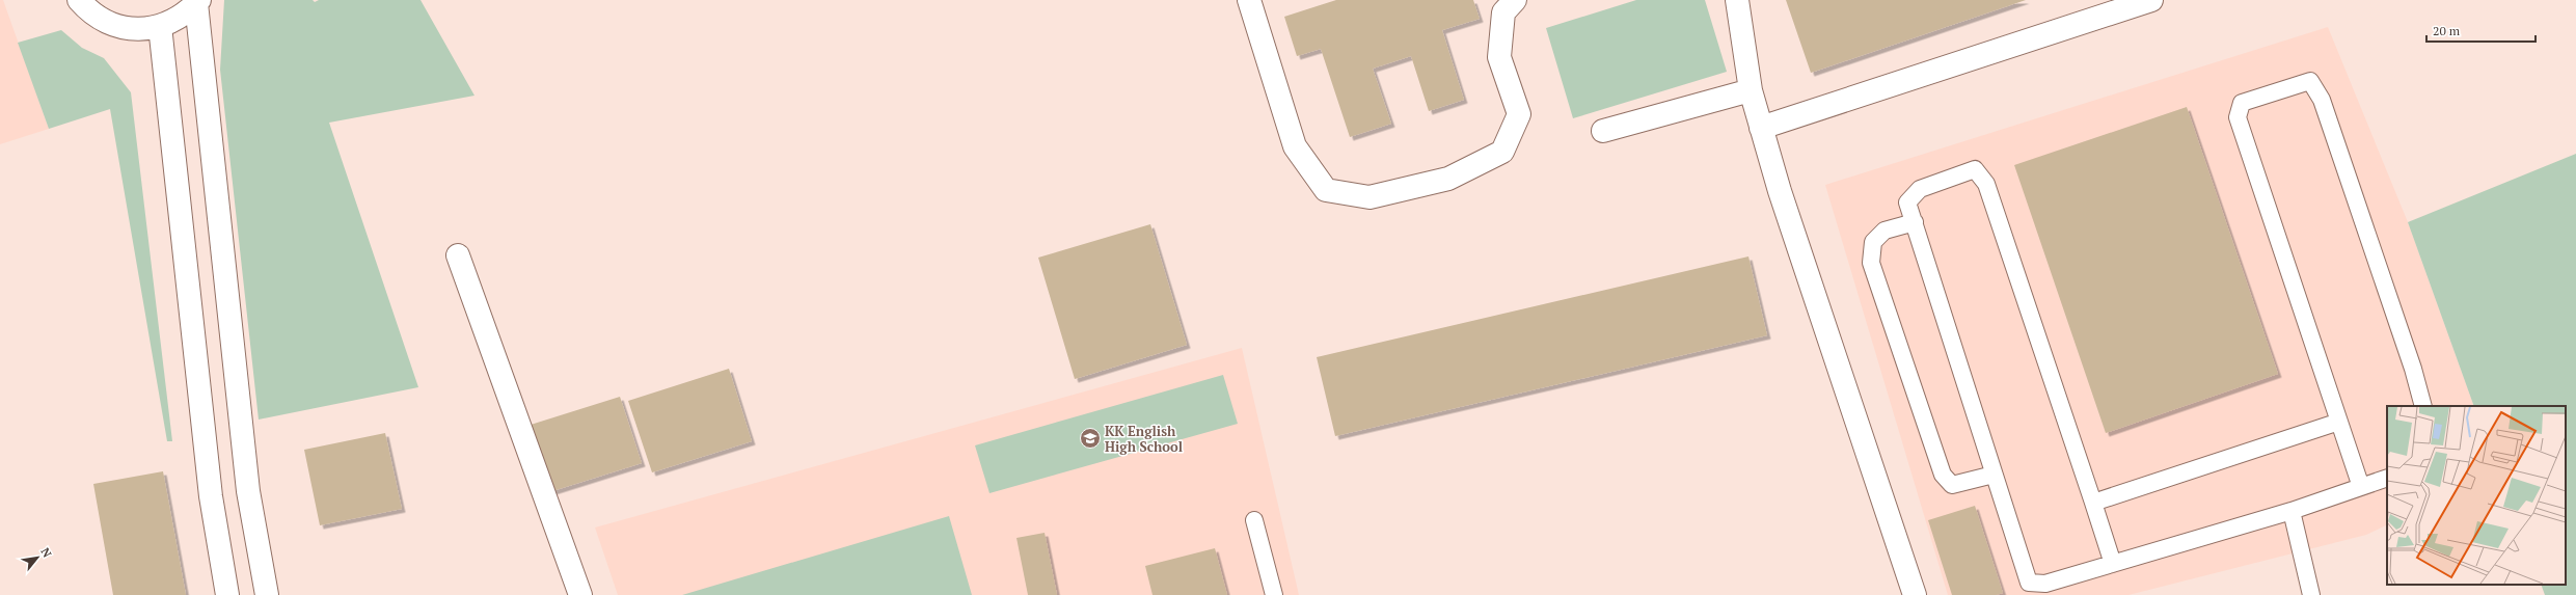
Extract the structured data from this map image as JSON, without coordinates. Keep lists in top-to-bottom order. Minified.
{"places":{"school or university":["KK English High School"]},"scale_bar":"20 m","north":"top right"}
